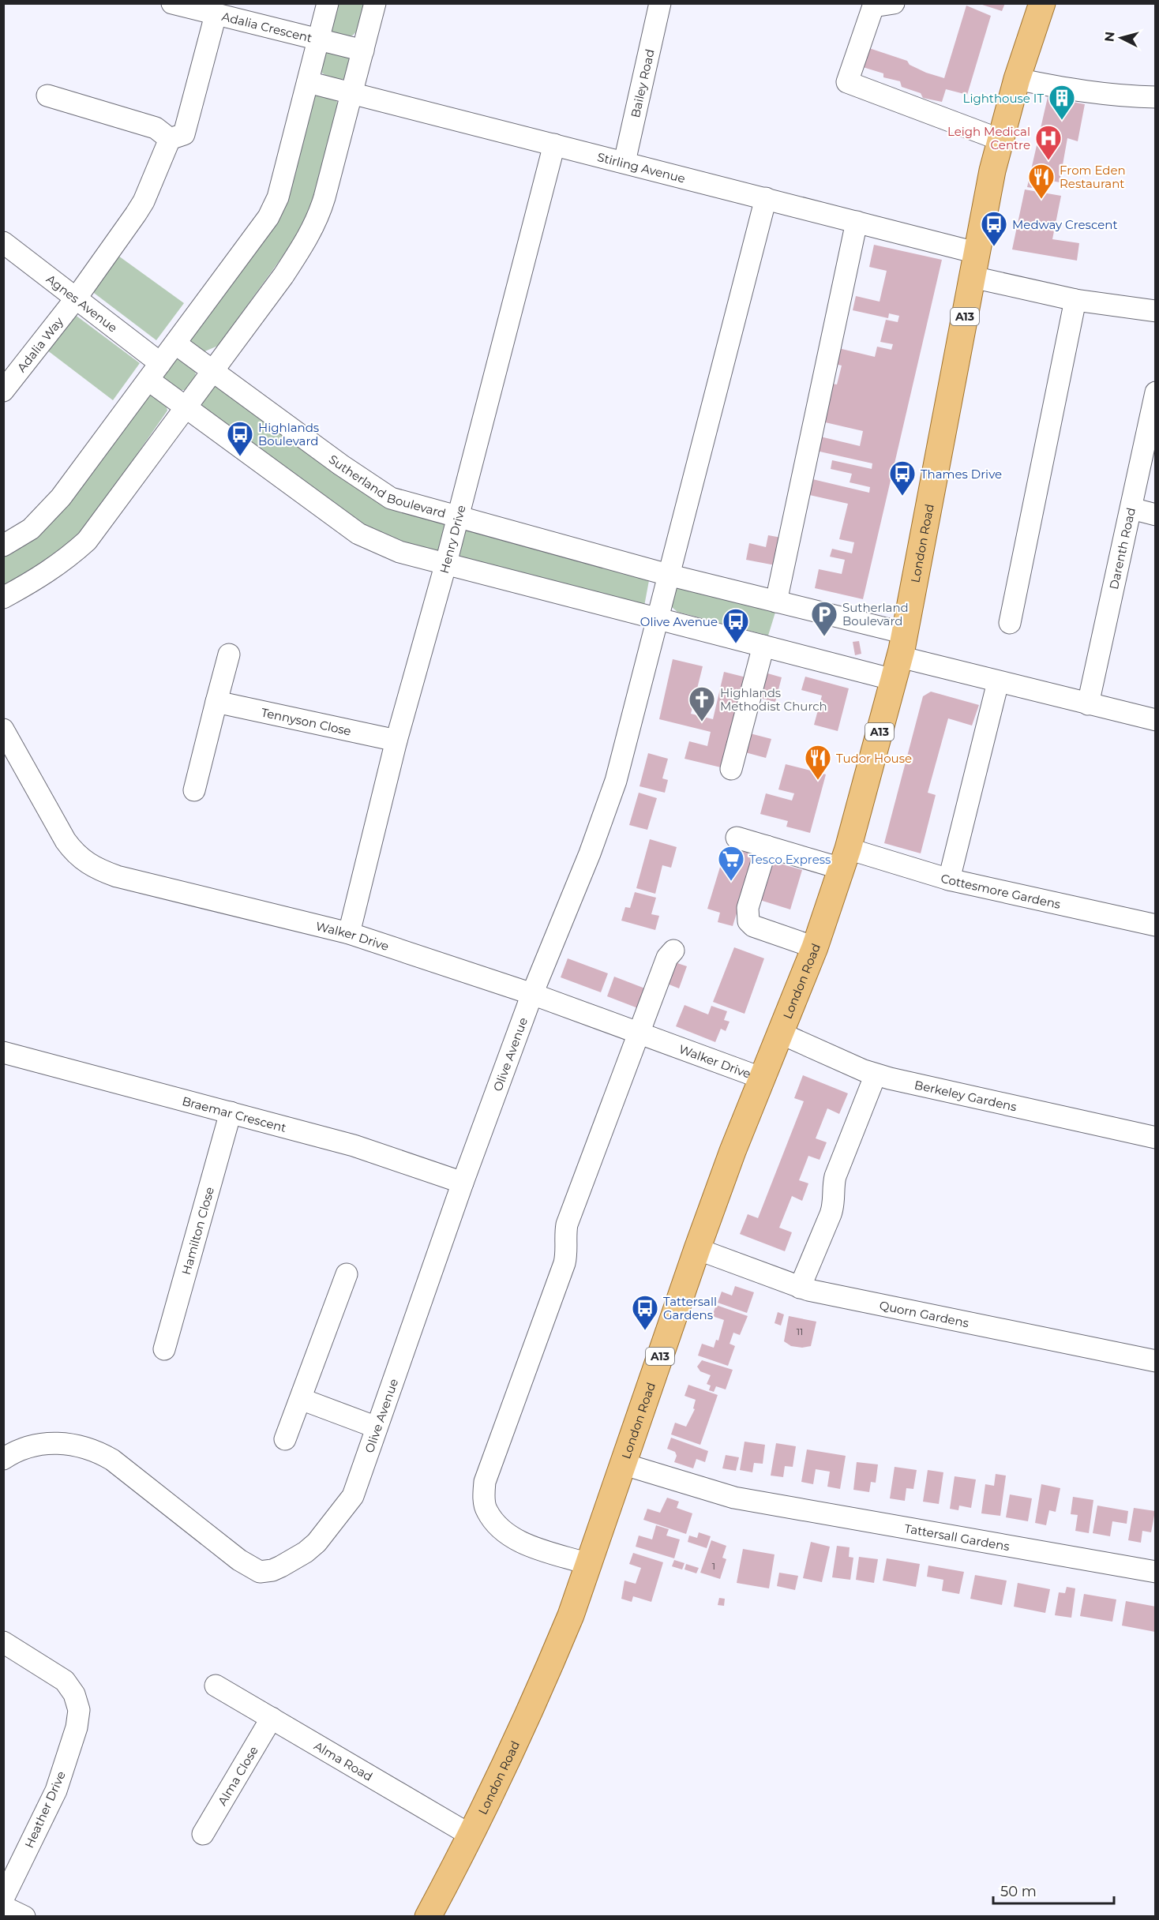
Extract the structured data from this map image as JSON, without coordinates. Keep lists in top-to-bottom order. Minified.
{"streets":{"main road":["A13","London Road"],"street":["Adalia Crescent","Bailey Road","Stirling Avenue","Agnes Avenue","Adalia Way","Sutherland Boulevard","Henry Drive","Darenth Road","Tennyson Close","Cottesmore Gardens","Walker Drive","Olive Avenue","Berkeley Gardens","Braemar Crescent","Hamilton Close","Quorn Gardens","Tattersall Gardens","Alma Road","Alma Close","Heather Drive"]},"crossings":[["Bailey Road","Stirling Avenue"],["Stirling Avenue","Henry Drive"],["Stirling Avenue","London Road"],["Stirling Avenue","Olive Avenue"],["Agnes Avenue","Adalia Way"],["Sutherland Boulevard","Henry Drive"],["Sutherland Boulevard","London Road"],["Sutherland Boulevard","Olive Avenue"],["Henry Drive","Tennyson Close"],["Henry Drive","Walker Drive"],["London Road","Cottesmore Gardens"],["London Road","Walker Drive"],["London Road","Berkeley Gardens"],["London Road","Quorn Gardens"],["London Road","Tattersall Gardens"],["London Road","Alma Road"],["Walker Drive","Olive Avenue"],["Olive Avenue","Braemar Crescent"],["Braemar Crescent","Hamilton Close"],["Alma Road","Alma Close"]],"places":{"building":["Lighthouse IT"],"hospital":["Leigh Medical Centre"],"restaurant":["From Eden Restaurant","Tudor House"],"bus stop":["Medway Crescent","Highlands Boulevard","Thames Drive","Olive Avenue","Tattersall Gardens"],"parking":["Sutherland Boulevard"],"church":["Highlands Methodist Church"],"supermarket":["Tesco Express"]},"house_numbers":["11","1"],"scale_bar":"50 m","north":"left"}
